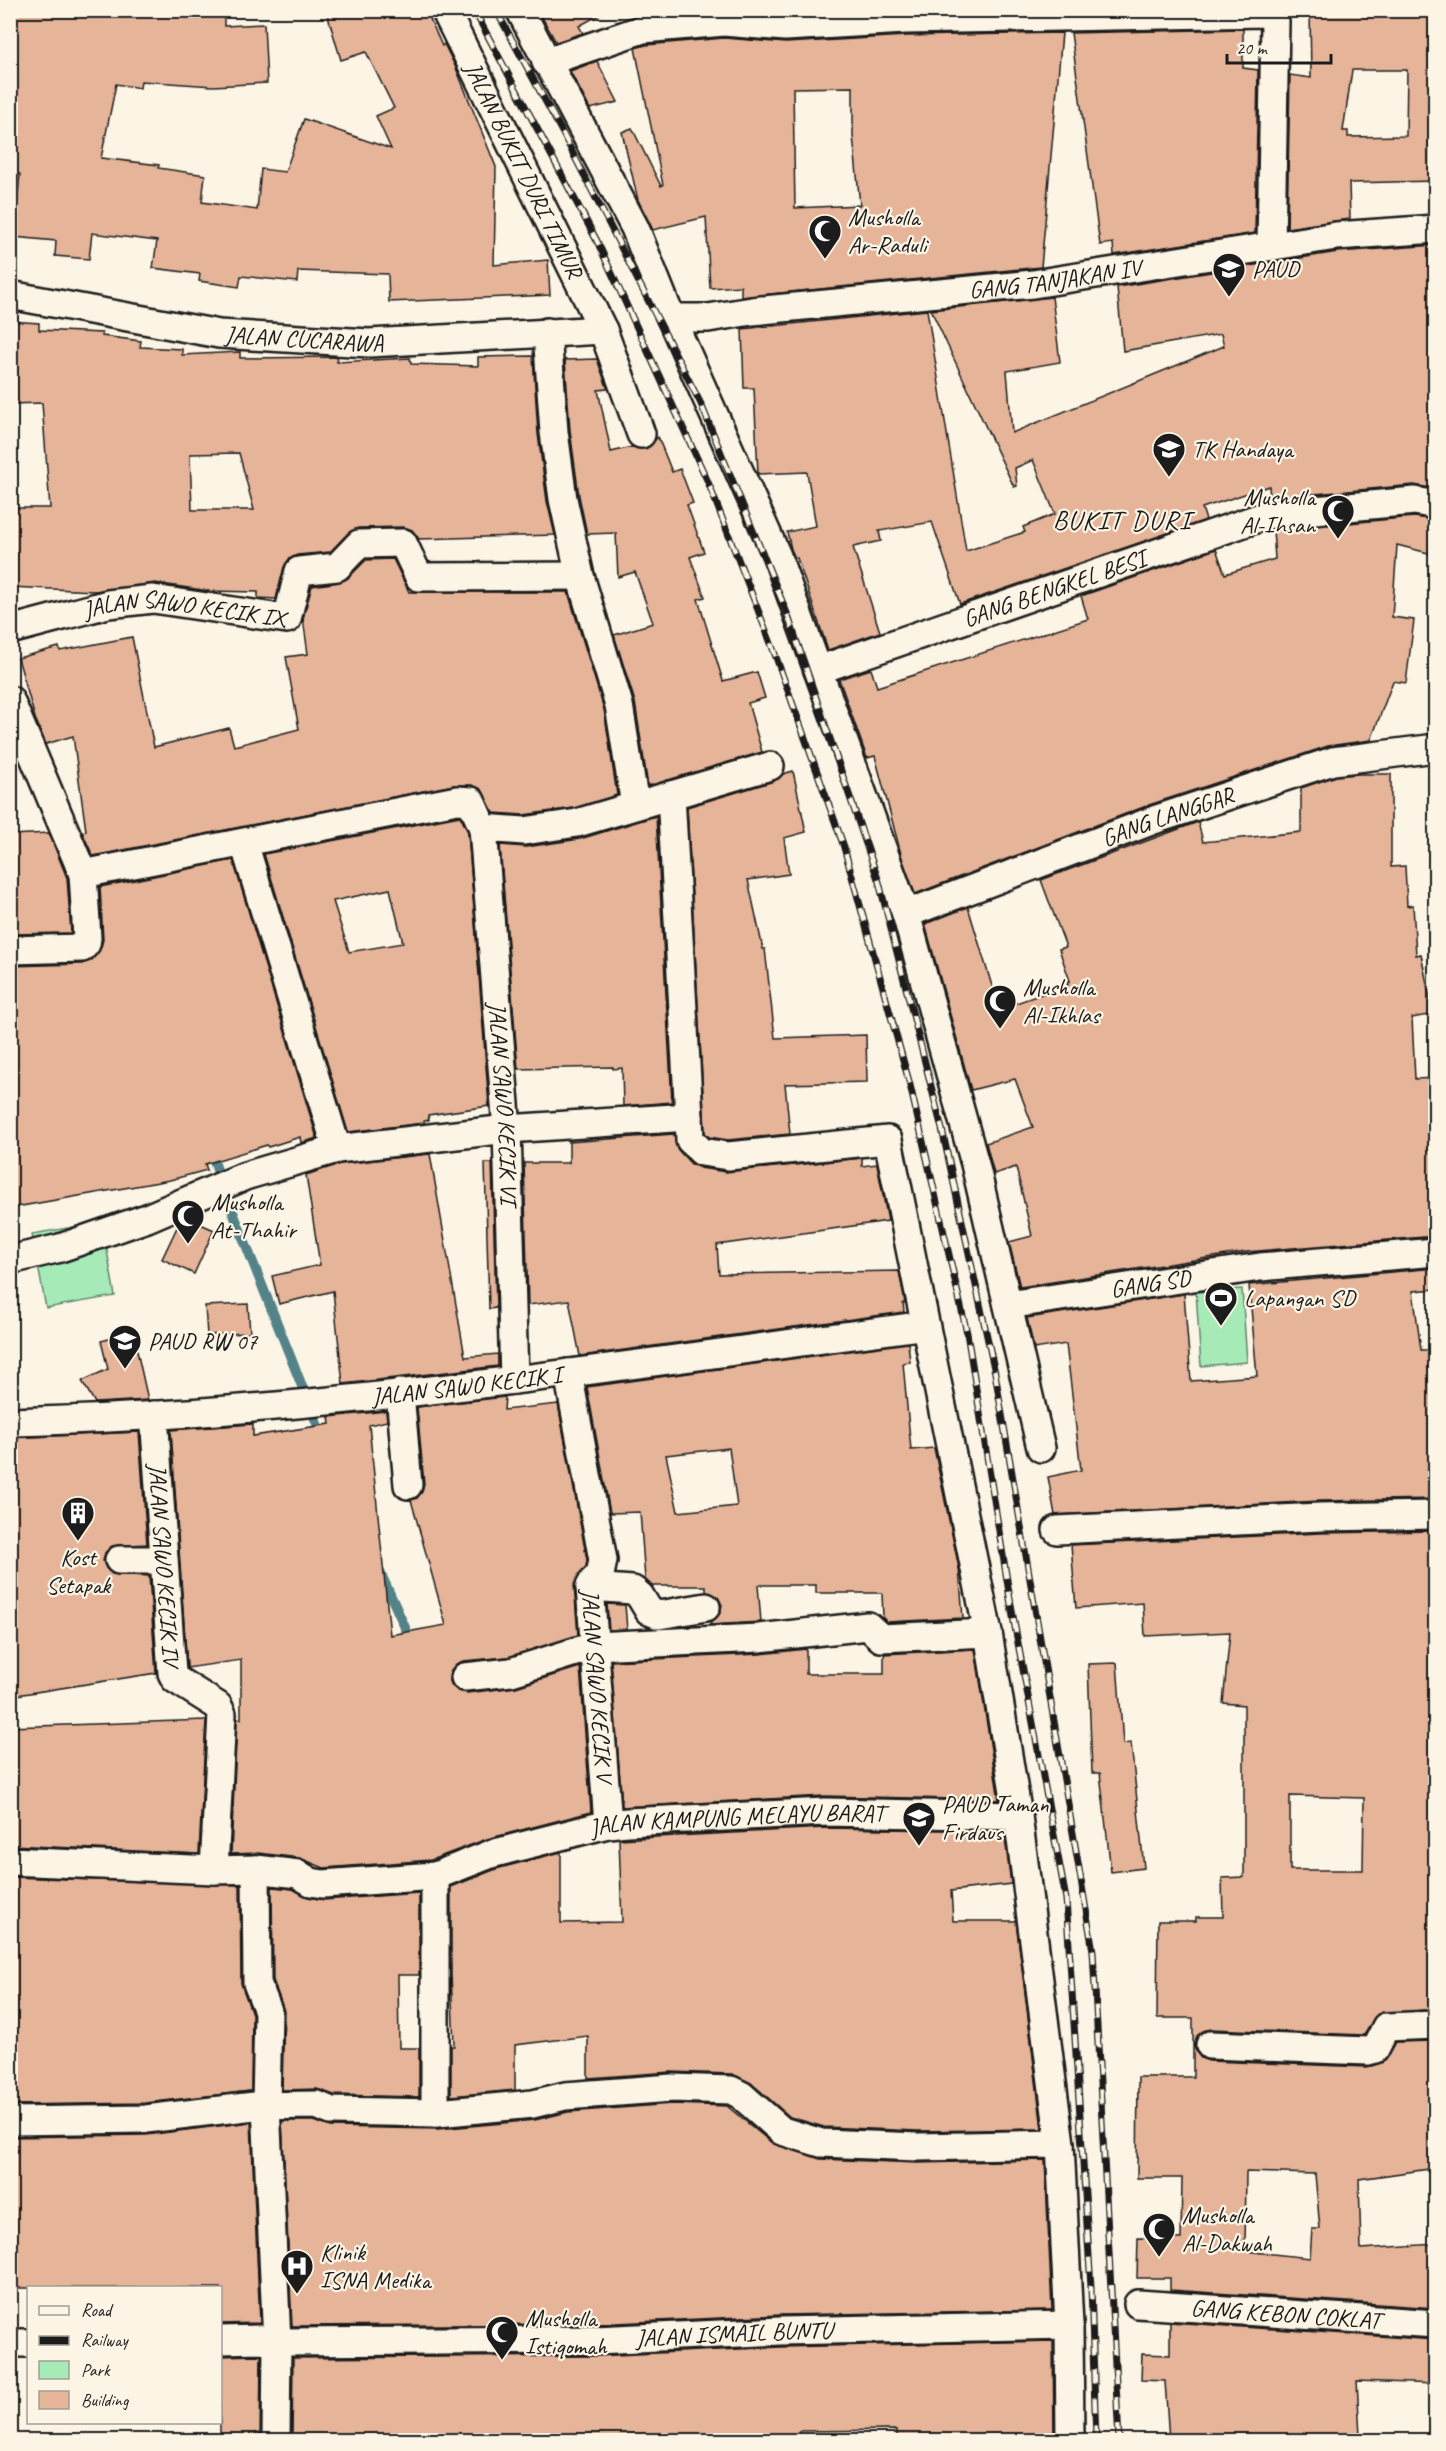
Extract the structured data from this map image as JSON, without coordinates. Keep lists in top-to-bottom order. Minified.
{"streets":{"street":["JALAN BUKIT DURI TIMUR","GANG TANJAKAN IV","JALAN CUCARAWA","GANG BENGKEL BESI","JALAN SAWO KECIK IX","GANG LANGGAR","JALAN SAWO KECIK VI","GANG SD","JALAN SAWO KECIK I","JALAN SAWO KECIK IV","JALAN SAWO KECIK V","JALAN KAMPUNG MELAYU BARAT","GANG KEBON COKLAT","JALAN ISMAIL BUNTU"]},"crossings":[["JALAN BUKIT DURI TIMUR","JALAN CUCARAWA"],["JALAN SAWO KECIK VI","JALAN SAWO KECIK I"],["JALAN SAWO KECIK I","JALAN SAWO KECIK IV"],["JALAN SAWO KECIK I","JALAN SAWO KECIK V"],["JALAN SAWO KECIK IV","JALAN KAMPUNG MELAYU BARAT"],["JALAN SAWO KECIK V","JALAN KAMPUNG MELAYU BARAT"]],"districts":["BUKIT DURI"],"places":{"mosque":["Musholla Ar-Raduli","Musholla Al-Ihsan","Musholla Al-Ikhlas","Musholla At-Thahir","Musholla Al-Dakwah","Musholla Istiqomah"],"school or university":["PAUD","TK Handaya","PAUD RW 07","PAUD Taman Firdaus"],"sports":["Lapangan SD"],"building":["Kost Setapak"],"hospital":["Klinik ISNA Medika"]},"legend":["Road","Railway","Park","Building"],"scale_bar":"20 m"}
